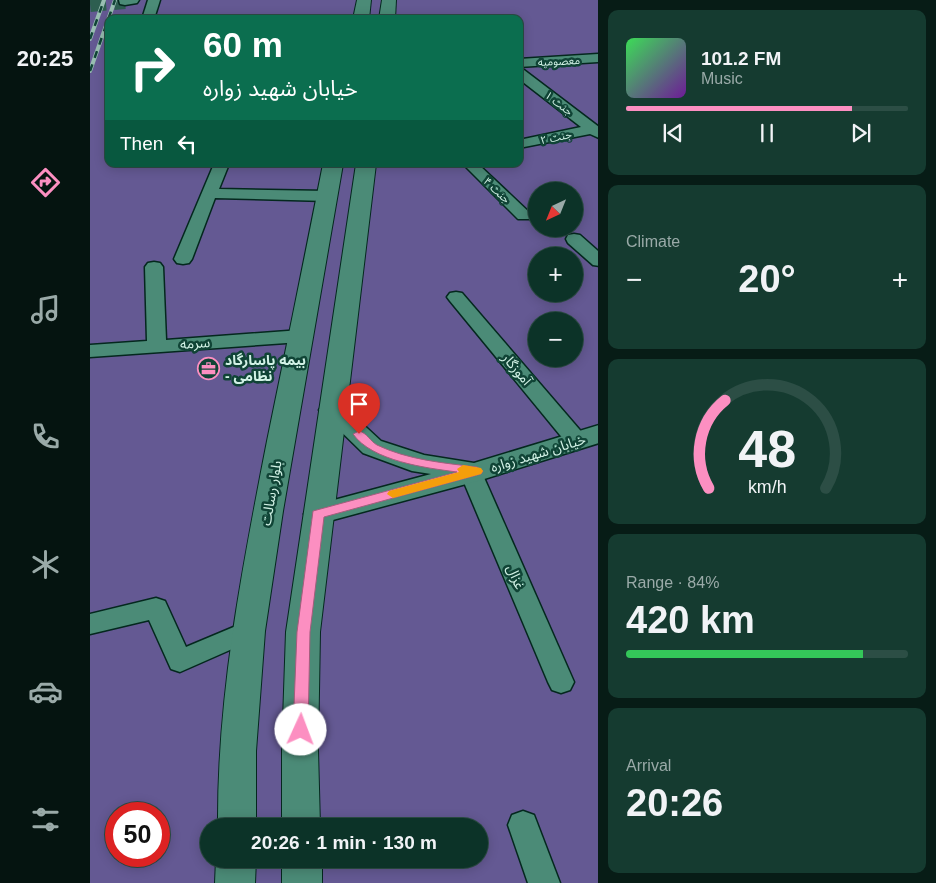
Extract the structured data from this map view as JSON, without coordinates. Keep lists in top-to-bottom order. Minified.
{"streets":{"main road":["بلوار رسالت"],"street":["معصومیه","جنت ۱","جنت ۲","جنت ۴","سرمه","آموزگار","خیابان شهید زواره","غزال"]},"crossings":[["جنت ۱","جنت ۲"],["سرمه","بلوار رسالت"],["آموزگار","خیابان شهید زواره"],["خیابان شهید زواره","غزال"]],"places":{"office":["بیمه پاسارگاد - نظامی"]},"north":"bottom left","page":{"tabs":"20:25","turn":["60 m","خیابان شهید زواره"],"song":["101.2 FM","Music"],"then":"Then","map_buttons":["+","−"],"tile":["Climate",["Range · 84%","420 km"],["Arrival","20:26"]],"heat":["−","20°","+"],"limit":"50","trip":"20:26 · 1 min · 130 m","gauge":["48","km/h"]}}
